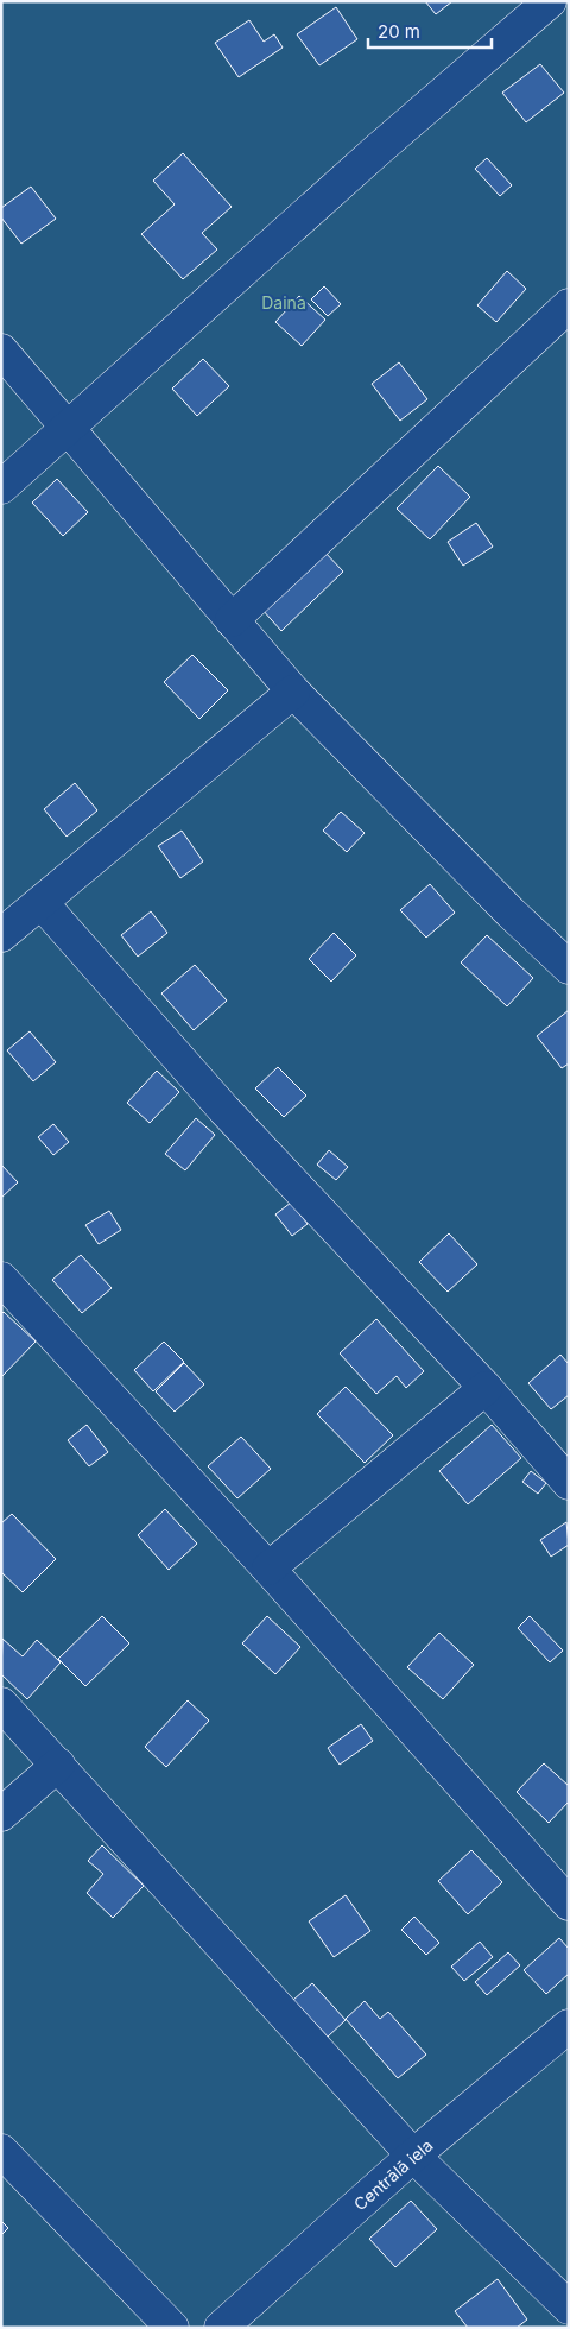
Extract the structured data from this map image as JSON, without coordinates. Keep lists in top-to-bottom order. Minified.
{"streets":{"street":["Centrālā iela"]},"parks":["Daina"],"scale_bar":"20 m"}
